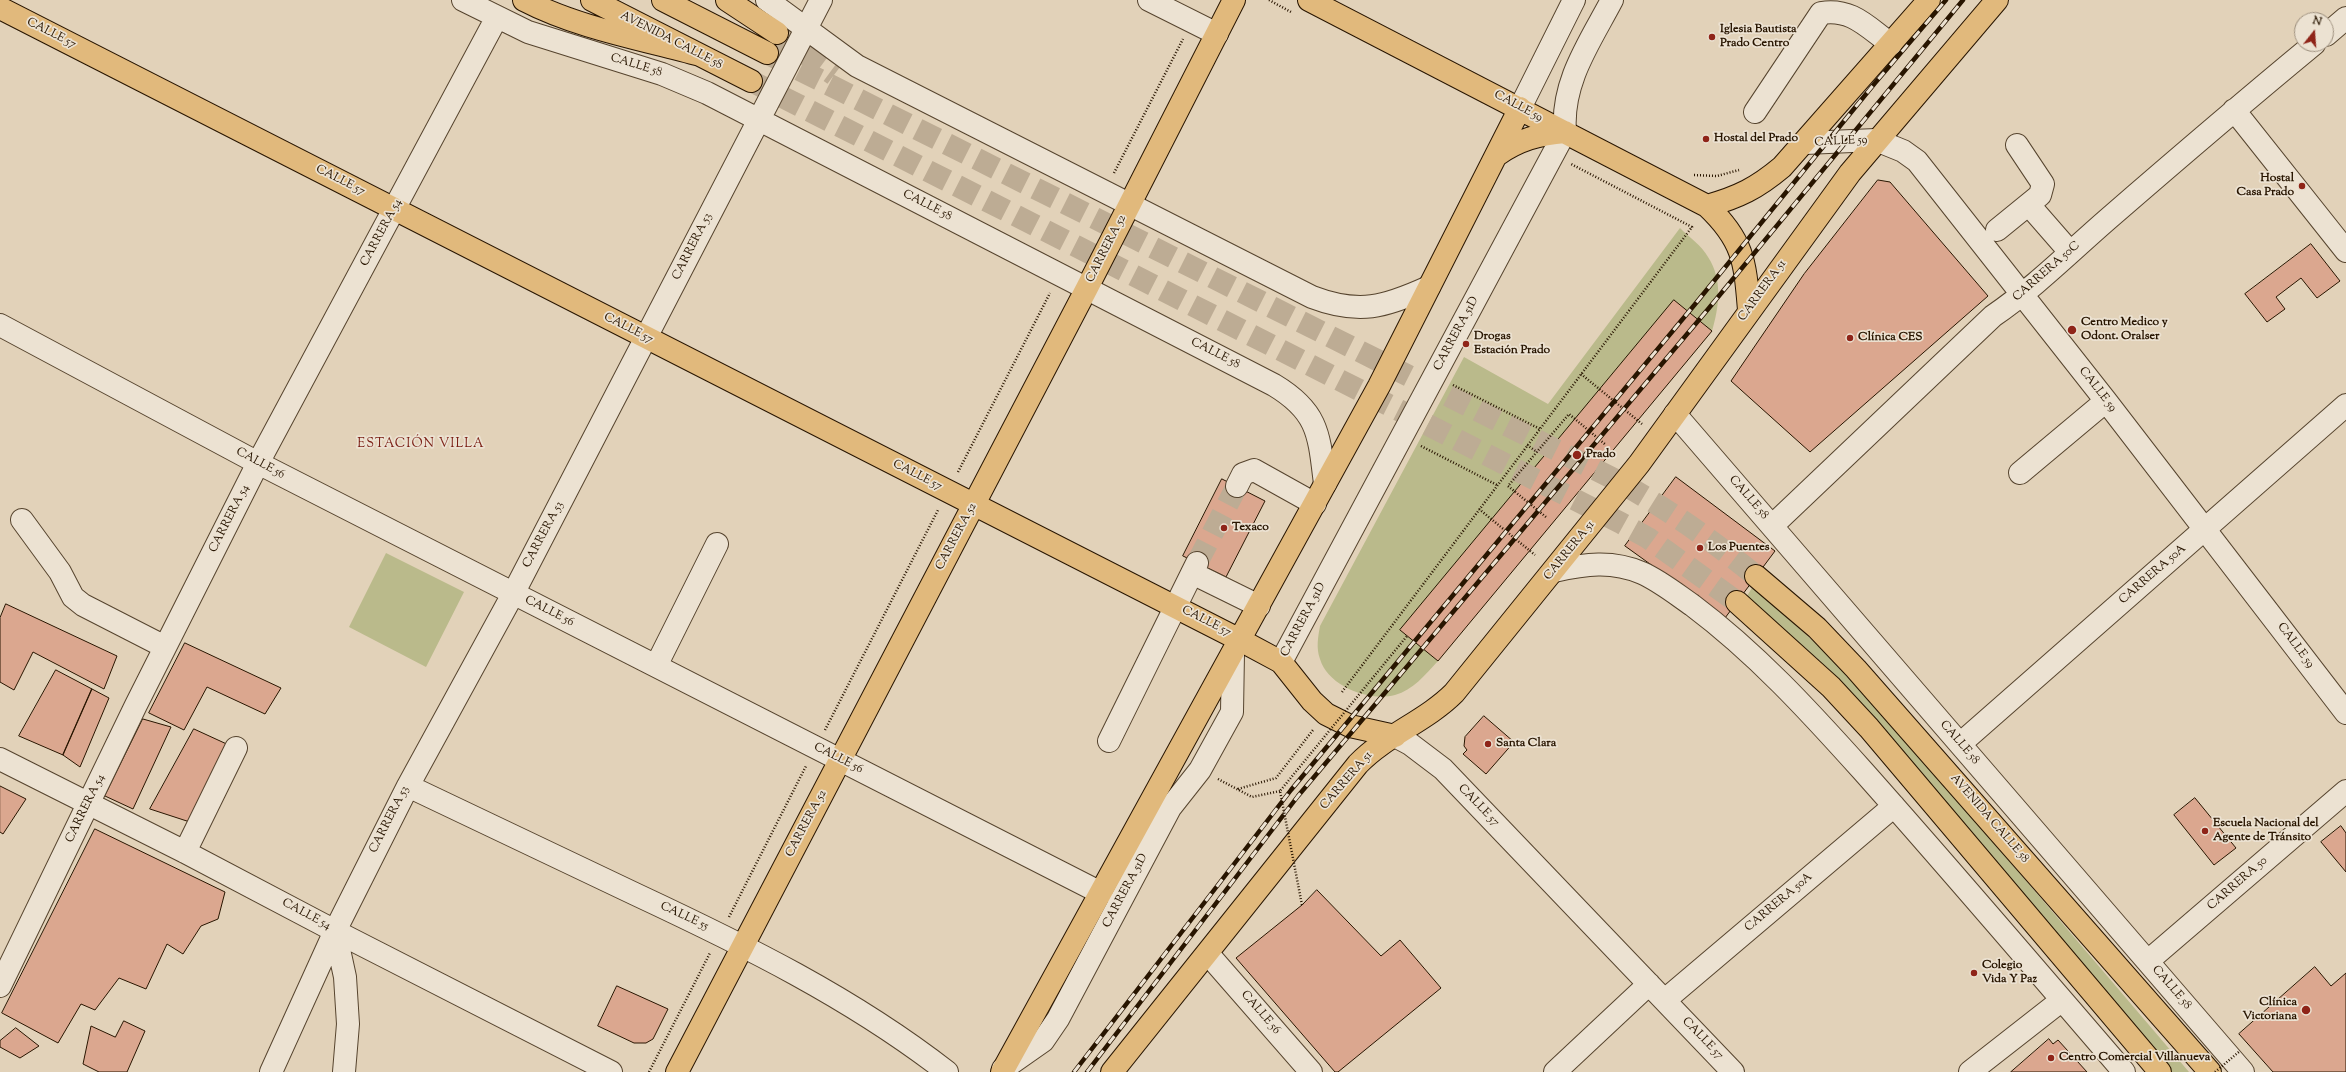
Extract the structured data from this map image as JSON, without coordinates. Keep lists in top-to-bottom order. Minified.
{"streets":{"main road":["CALLE 57","AVENIDA CALLE 58","CALLE 59","CARRERA 52","CARRERA 51","CARRERA 51D"],"street":["CALLE 58","CARRERA 54","CARRERA 53","CARRERA 50C","CALLE 56","CARRERA 50A","CARRERA 50","CALLE 54","CALLE 55"]},"crossings":[["CALLE 57","CARRERA 54"],["CALLE 57","CARRERA 53"],["CALLE 57","CARRERA 52"],["CALLE 57","CARRERA 51"],["CALLE 57","CARRERA 51D"],["CALLE 57","CARRERA 50A"],["CALLE 58","CARRERA 54"],["CALLE 58","CARRERA 53"],["CALLE 58","CARRERA 52"],["CALLE 58","CARRERA 50C"],["CALLE 58","CARRERA 51"],["CALLE 58","CARRERA 51D"],["CALLE 58","CARRERA 50A"],["CALLE 58","CARRERA 50"],["CALLE 59","CARRERA 50C"],["CALLE 59","CARRERA 51"],["CALLE 59","CARRERA 51D"],["CALLE 59","CARRERA 50A"],["CARRERA 54","CALLE 56"],["CARRERA 54","CALLE 54"],["CARRERA 53","CALLE 56"],["CARRERA 53","CALLE 54"],["CARRERA 53","CALLE 55"],["CARRERA 52","CALLE 56"],["CARRERA 52","CALLE 55"],["CARRERA 51","CALLE 56"],["CARRERA 51D","CALLE 56"]],"districts":["ESTACIÓN VILLA"],"places":["Iglesia Bautista Prado Centro","Hostal del Prado","Hostal Casa Prado","Centro Medico y Odont. Oralser","Clínica CES","Drogas Estación Prado","Prado","Texaco","Los Puentes","Santa Clara","Escuela Nacional del Agente de Tránsito","Colegio Vida Y Paz","Clínica Victoriana","Centro Comercial Villanueva"],"north":"top"}
